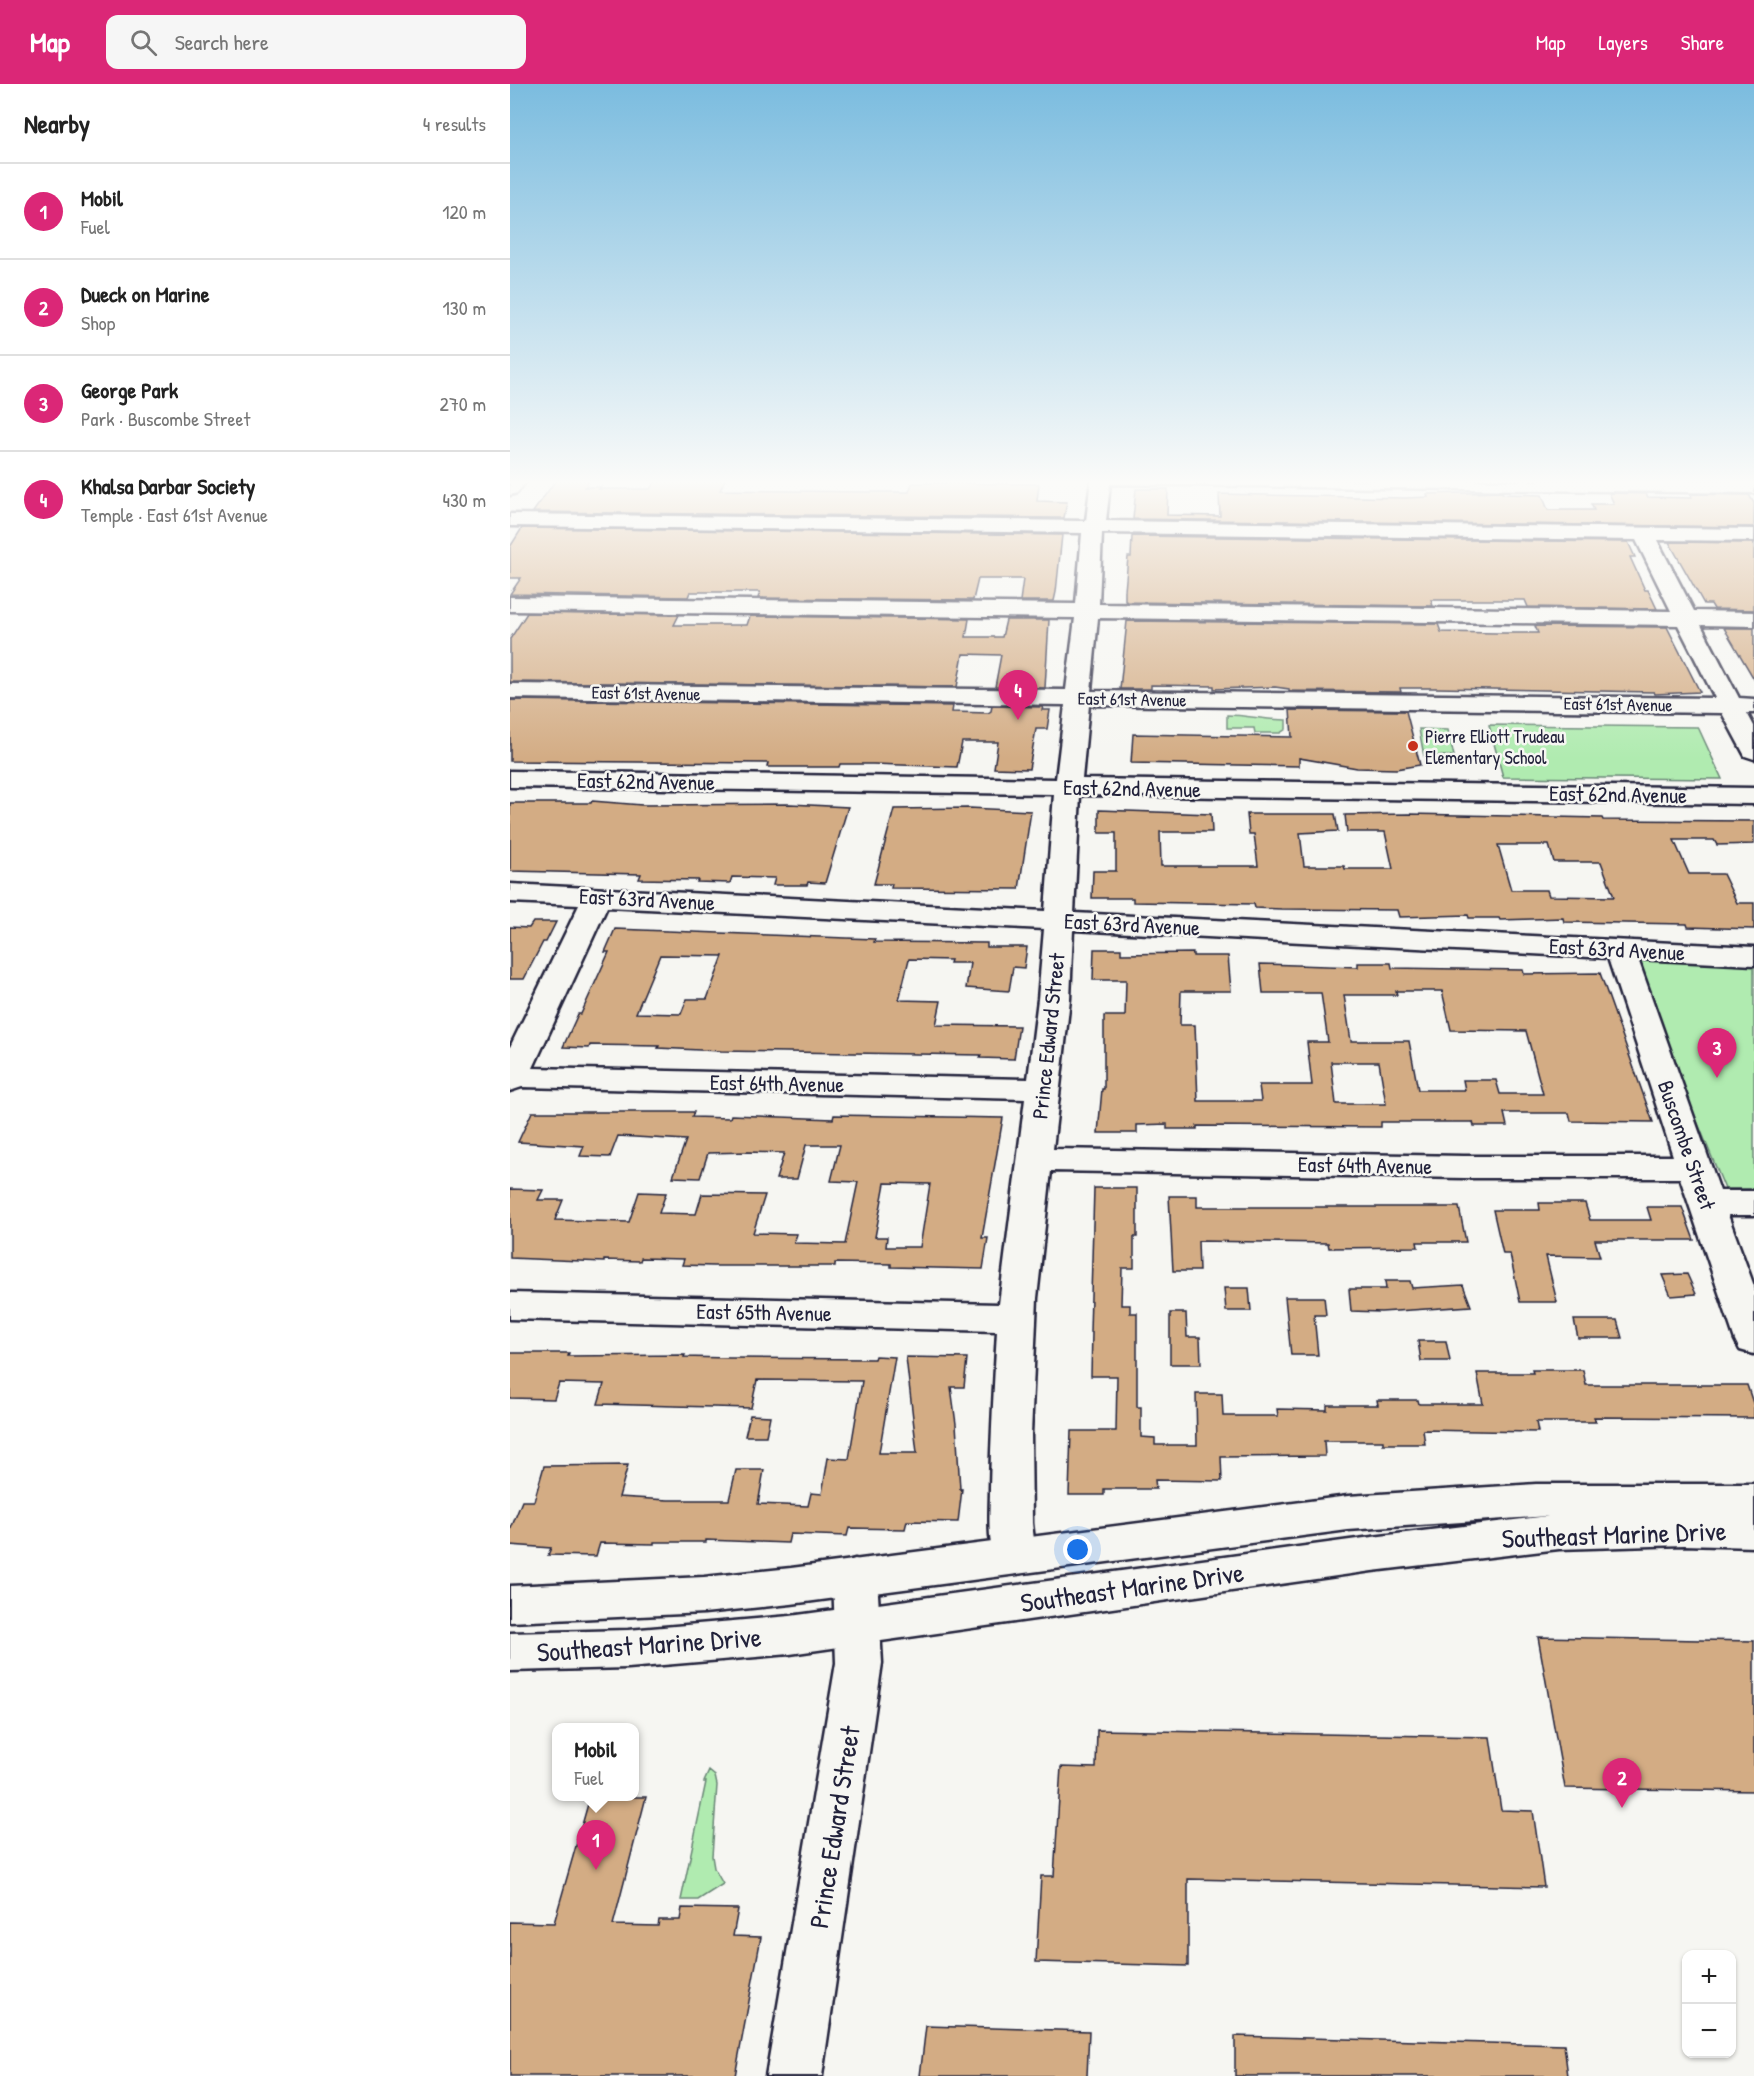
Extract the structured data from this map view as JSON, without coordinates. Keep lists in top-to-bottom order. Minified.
{"streets":{"street":["East 61st Avenue","East 62nd Avenue","East 63rd Avenue","Prince Edward Street","East 64th Avenue","Buscombe Street","East 65th Avenue","Southeast Marine Drive"]},"crossings":[["East 61st Avenue","Prince Edward Street"],["East 62nd Avenue","Prince Edward Street"],["East 63rd Avenue","Prince Edward Street"],["East 63rd Avenue","Buscombe Street"],["Prince Edward Street","East 64th Avenue"],["Prince Edward Street","East 65th Avenue"],["Prince Edward Street","Southeast Marine Drive"],["East 64th Avenue","Buscombe Street"]],"places":["Pierre Elliott Trudeau Elementary School"],"page":{"header":"Map","search":"Search here","nav":["Map","Layers","Share"],"heading":["Nearby","4 results"],"list":[{"mark":"1","name":"Mobil","note":"Fuel","value":"120 m"},{"mark":"2","name":"Dueck on Marine","note":"Shop","value":"130 m"},{"mark":"3","name":"George Park","note":"Park · Buscombe Street","value":"270 m"},{"mark":"4","name":"Khalsa Darbar Society","note":"Temple · East 61st Avenue","value":"430 m"}],"pins":["4","3","2","1"],"popup":["Mobil","Fuel"],"map_buttons":["+","−"]}}
